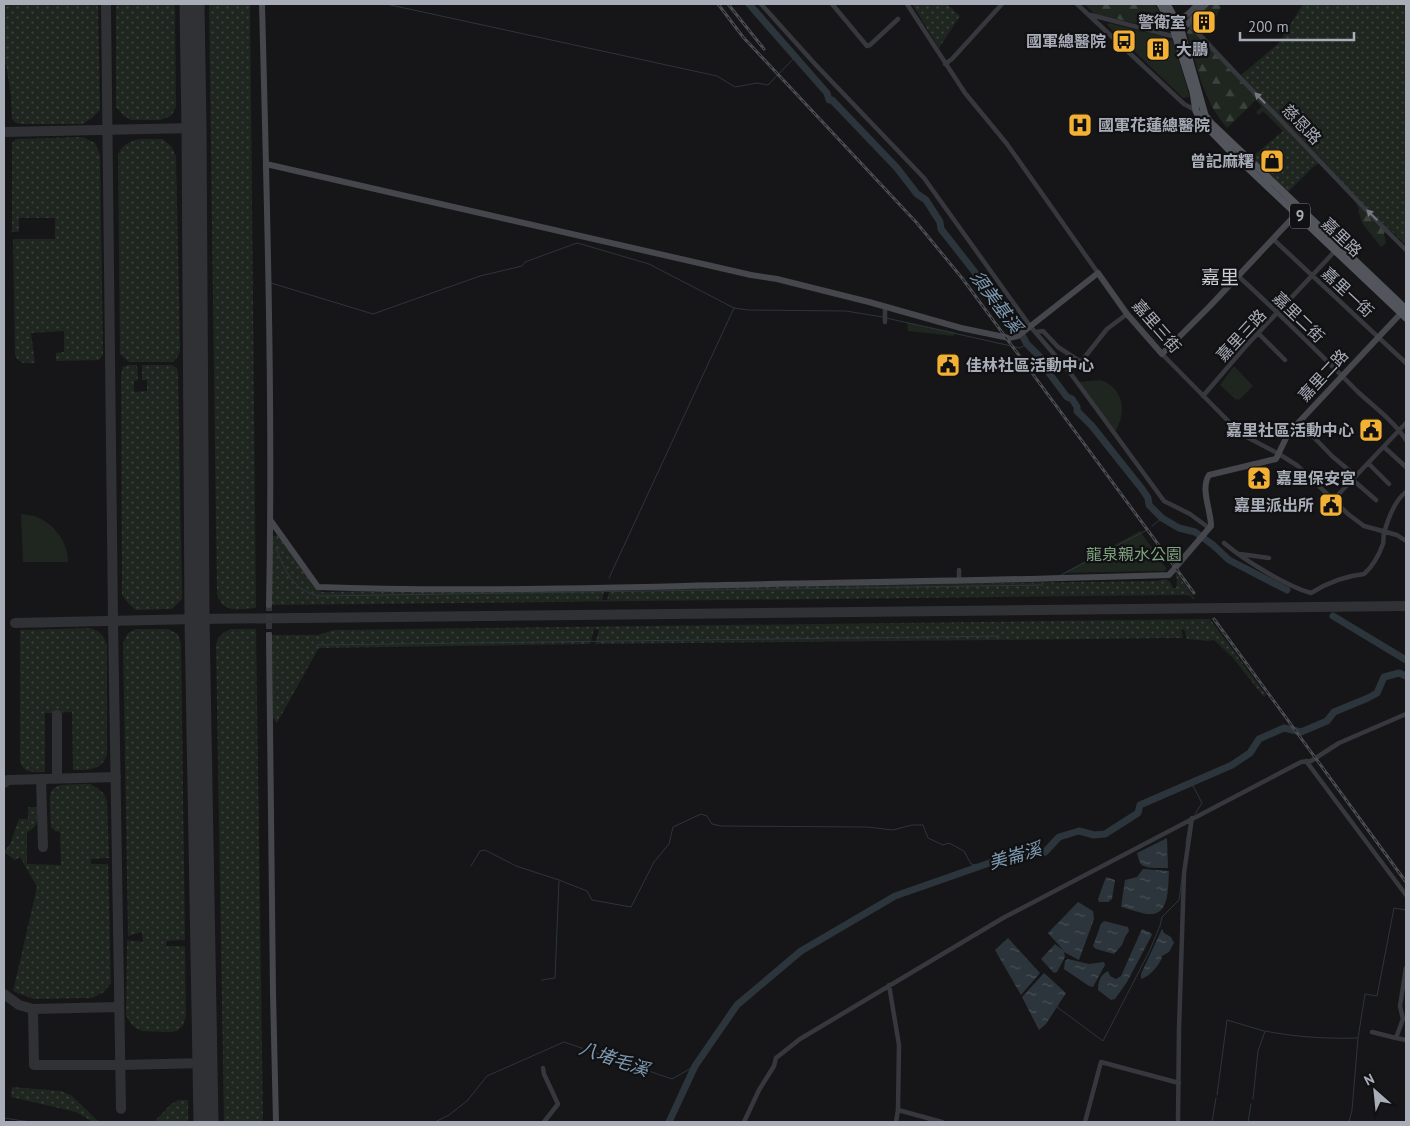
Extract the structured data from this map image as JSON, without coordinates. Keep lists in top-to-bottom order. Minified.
{"streets":{"main road":["9","嘉里路"],"street":["慈恩路","嘉里一街","嘉里二街","嘉里三街","嘉里三路","嘉里二路"]},"crossings":[["9","嘉里路"],["嘉里路","嘉里三路"],["嘉里路","嘉里二路"],["嘉里一街","嘉里三路"],["嘉里一街","嘉里二路"],["嘉里二街","嘉里三路"],["嘉里二街","嘉里二路"],["嘉里三街","嘉里三路"],["嘉里三街","嘉里二路"]],"one_way":["慈恩路"],"districts":["嘉里"],"water":["須美基溪","美崙溪","八堵毛溪"],"parks":["龍泉親水公園"],"places":{"building":["警衛室","大鵬"],"bus stop":["國軍總醫院"],"hospital":["國軍花蓮總醫院"],"shop":["曾記麻糬"],"public building":["佳林社區活動中心","嘉里社區活動中心","嘉里派出所"],"temple":["嘉里保安宮"]},"scale_bar":"200 m","north":"top left"}
